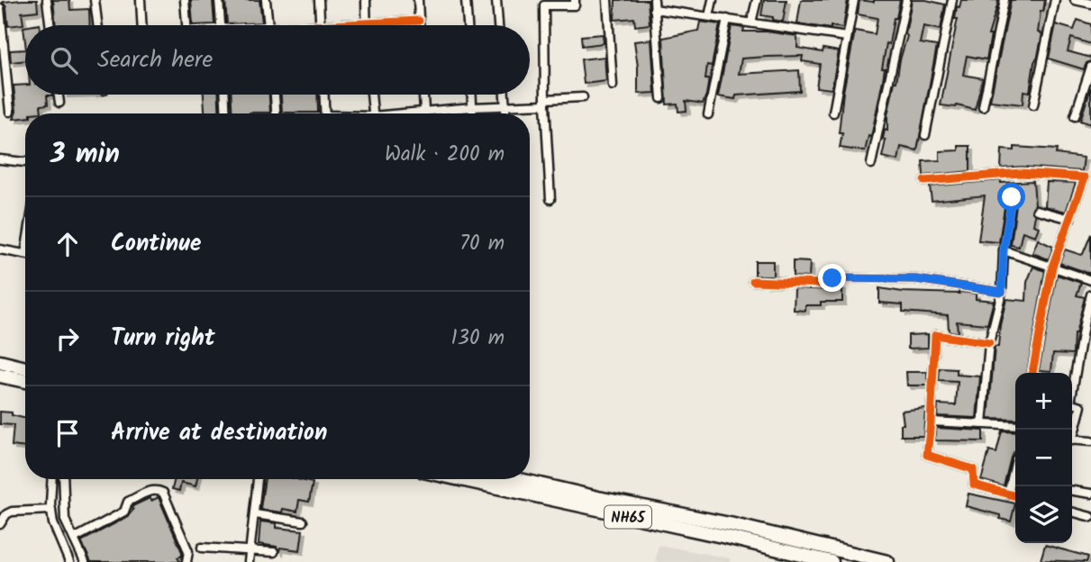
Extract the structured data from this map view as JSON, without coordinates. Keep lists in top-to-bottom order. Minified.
{"streets":{"highway":["NH65"]},"page":{"search":"Search here","heading":["3 min","Walk · 200 m"],"list":[["Continue","70 m"],["Turn right","130 m"],"Arrive at destination"],"map_buttons":["+","−"]}}
